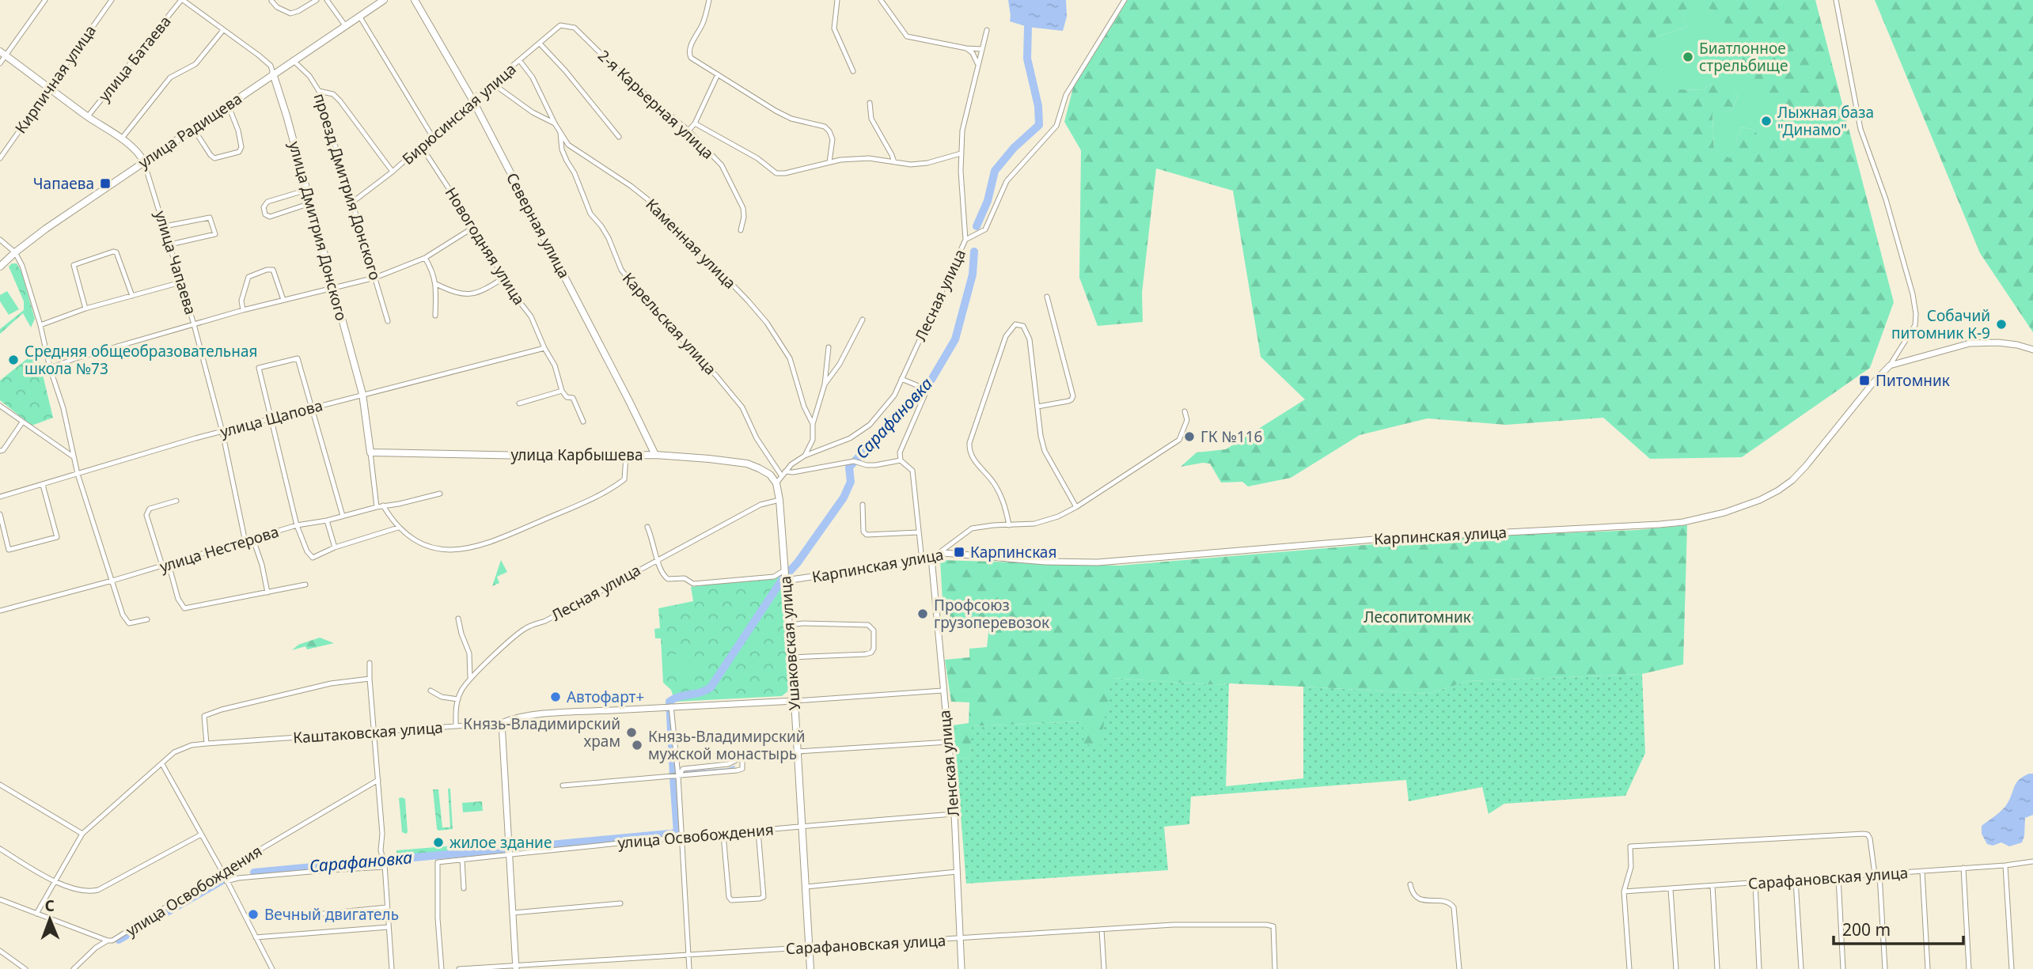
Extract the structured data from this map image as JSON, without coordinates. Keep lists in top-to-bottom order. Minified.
{"streets":{"main road":["улица Радищева","Северная улица","улица Дмитрия Донского","улица Чапаева","улица Карбышева","Ушаковская улица"],"street":["улица Батаева","Кирпичная улица","2-я Карьерная улица","Бирюсинская улица","проезд Дмитрия Донского","Каменная улица","Новогодняя улица","Лесная улица","Карельская улица","улица Щапова","Карпинская улица","улица Нестерова","Каштаковская улица","Ленская улица","улица Освобождения","Сарафановская улица"]},"crossings":[["улица Батаева","улица Дмитрия Донского"],["улица Батаева","улица Чапаева"],["Кирпичная улица","улица Чапаева"],["2-я Карьерная улица","Бирюсинская улица"],["2-я Карьерная улица","Лесная улица"],["Бирюсинская улица","проезд Дмитрия Донского"],["Бирюсинская улица","Северная улица"],["Бирюсинская улица","Каменная улица"],["Бирюсинская улица","Новогодняя улица"],["улица Радищева","проезд Дмитрия Донского"],["улица Радищева","улица Дмитрия Донского"],["улица Радищева","улица Чапаева"],["Северная улица","улица Карбышева"],["улица Дмитрия Донского","улица Щапова"],["улица Дмитрия Донского","улица Карбышева"],["улица Дмитрия Донского","улица Нестерова"],["Каменная улица","Карельская улица"],["Новогодняя улица","улица Щапова"],["улица Чапаева","улица Щапова"],["улица Чапаева","улица Нестерова"],["Лесная улица","Карельская улица"],["Лесная улица","улица Карбышева"],["Лесная улица","Ушаковская улица"],["Лесная улица","Каштаковская улица"],["улица Карбышева","Ушаковская улица"],["Карпинская улица","Ушаковская улица"],["Карпинская улица","Ленская улица"],["Ушаковская улица","Каштаковская улица"],["Ушаковская улица","улица Освобождения"],["Ушаковская улица","Сарафановская улица"],["Каштаковская улица","Ленская улица"],["Каштаковская улица","улица Освобождения"],["Ленская улица","улица Освобождения"],["Ленская улица","Сарафановская улица"]],"water":["Сарафановка"],"parks":["Лесопитомник"],"places":{"other":["Биатлонное стрельбище","Лыжная база \"Динамо\"","Собачий питомник К-9","Средняя общеобразовательная школа №73","ГК №116","Профсоюз грузоперевозок","Автофарт+","Князь-Владимирский храм","Князь-Владимирский мужской монастырь","жилое здание","Вечный двигатель"],"transit":["Чапаева","Питомник","Карпинская"]},"scale_bar":"200 m","north":"top"}
